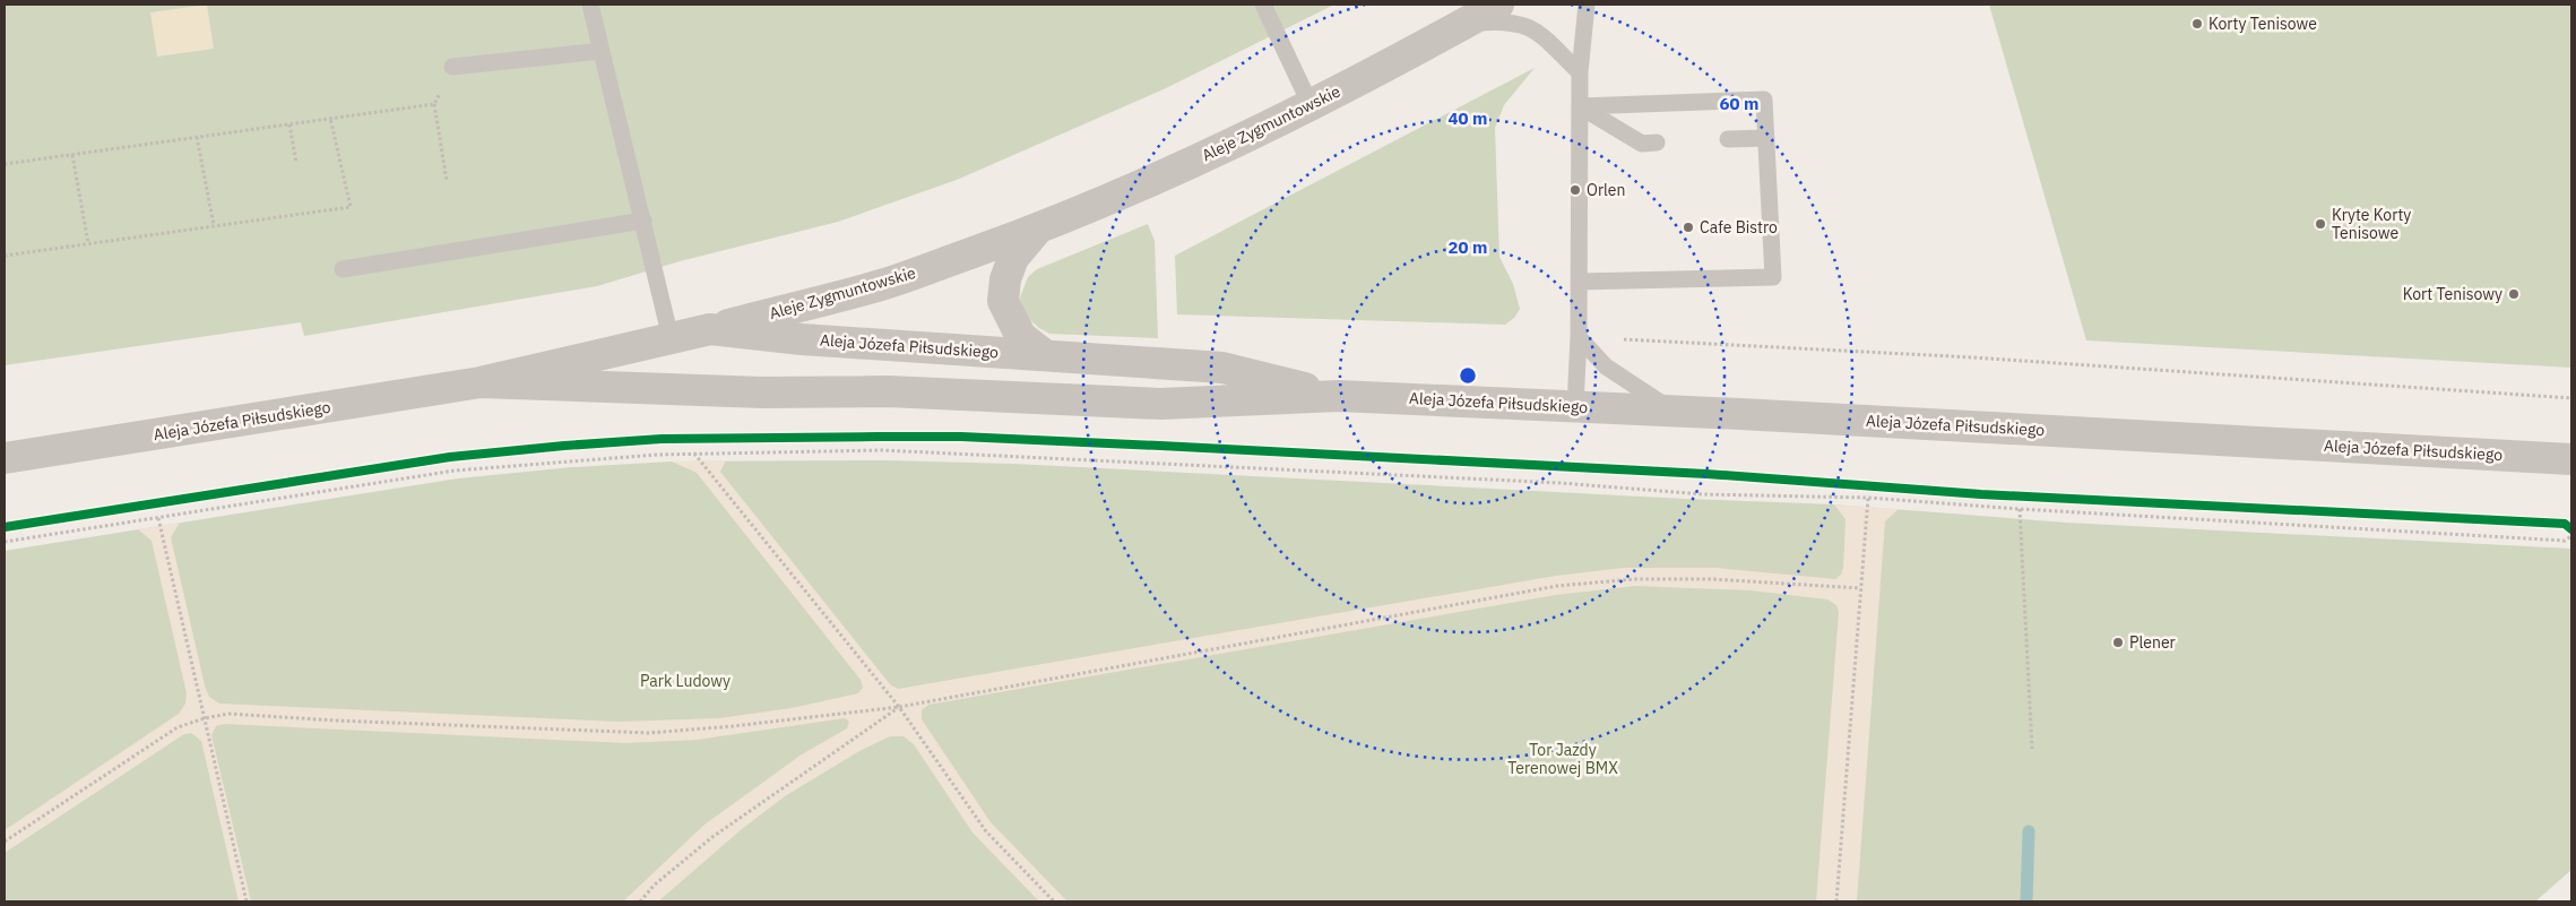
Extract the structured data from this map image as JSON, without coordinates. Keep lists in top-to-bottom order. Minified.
{"streets":{"street":["Aleje Zygmuntowskie","Aleja Józefa Piłsudskiego"]},"crossings":[["Aleje Zygmuntowskie","Aleja Józefa Piłsudskiego"]],"parks":["Park Ludowy","Tor Jazdy Terenowej BMX"],"places":["Korty Tenisowe","Orlen","Kryte Korty Tenisowe","Cafe Bistro","Kort Tenisowy","Plener"],"rings":["60 m","40 m","20 m"]}
